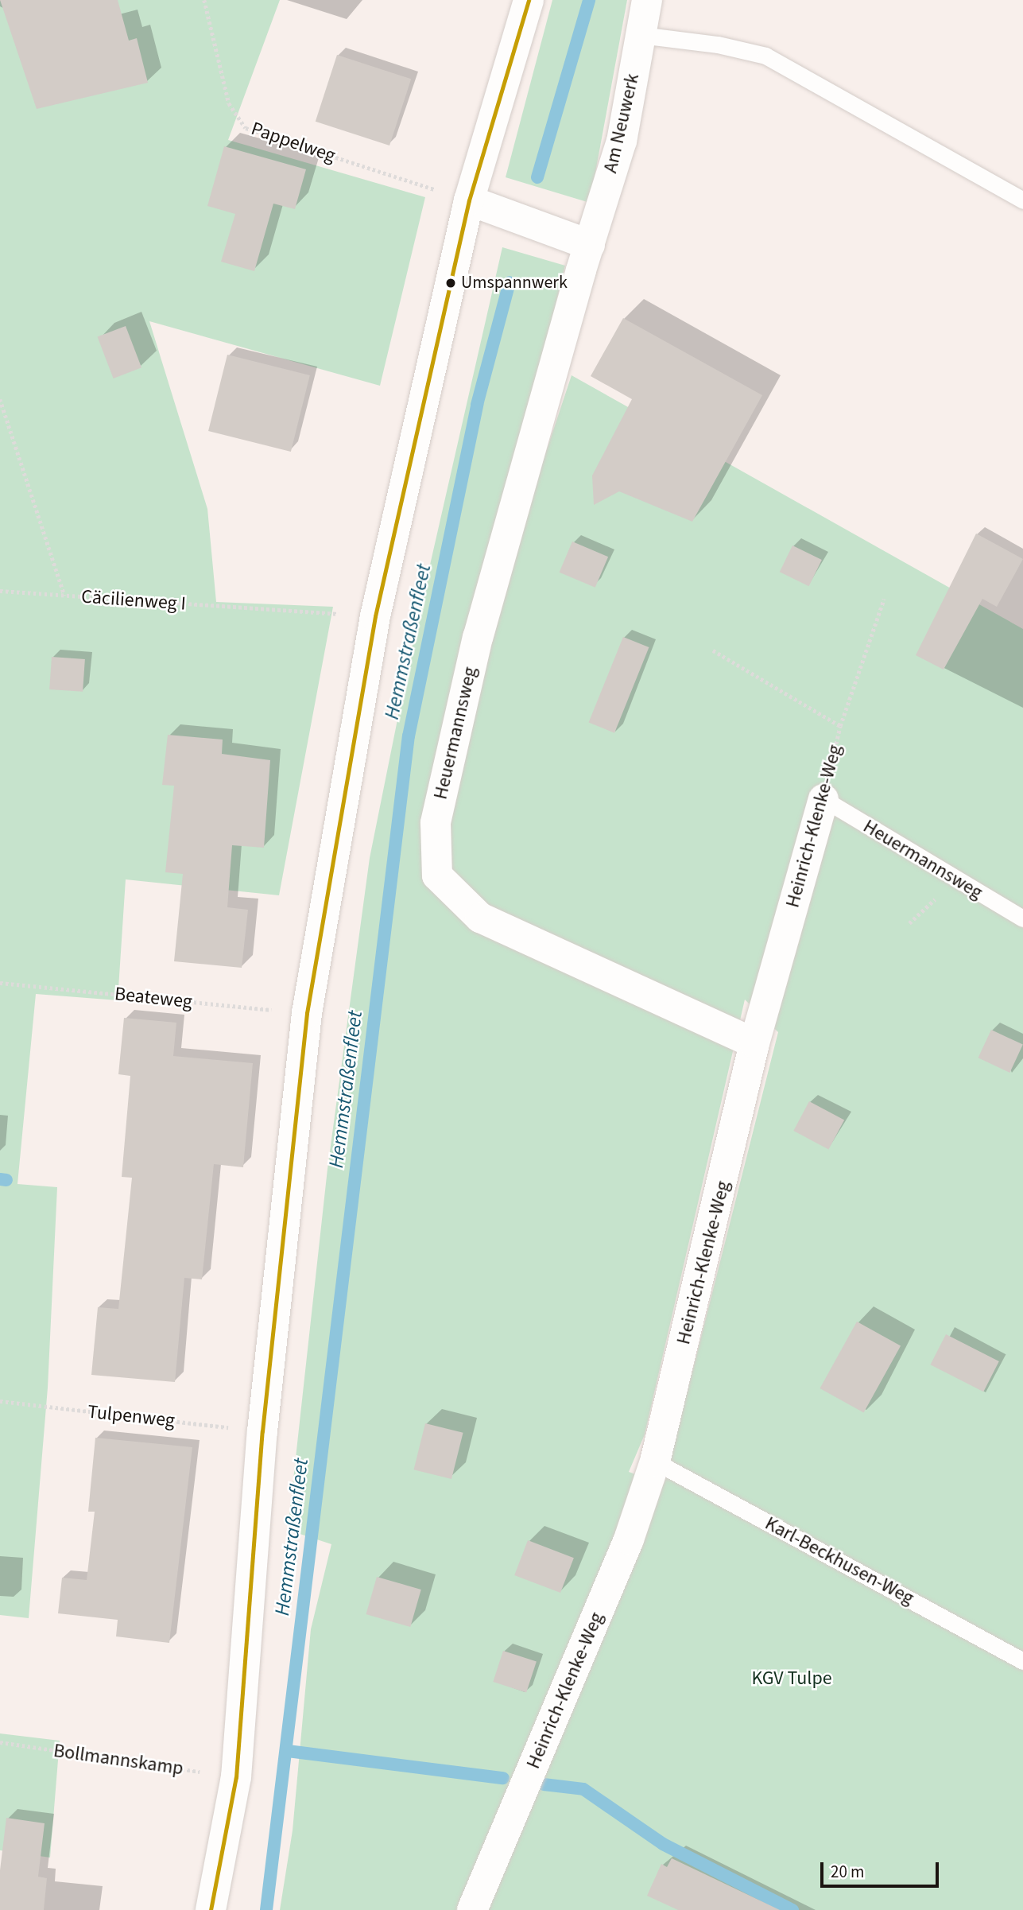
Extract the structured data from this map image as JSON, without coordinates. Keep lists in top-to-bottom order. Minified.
{"streets":{"street":["Am Neuwerk","Heuermannsweg","Heinrich-Klenke-Weg"],"lane":["Karl-Beckhusen-Weg"],"path":["Pappelweg","Cäcilienweg I","Beateweg","Tulpenweg","Bollmannskamp"]},"crossings":[["Am Neuwerk","Heuermannsweg"],["Heuermannsweg","Heinrich-Klenke-Weg"],["Heinrich-Klenke-Weg","Karl-Beckhusen-Weg"]],"water":["Hemmstraßenfleet"],"parks":["KGV Tulpe"],"places":["Umspannwerk"],"scale_bar":"20 m"}
